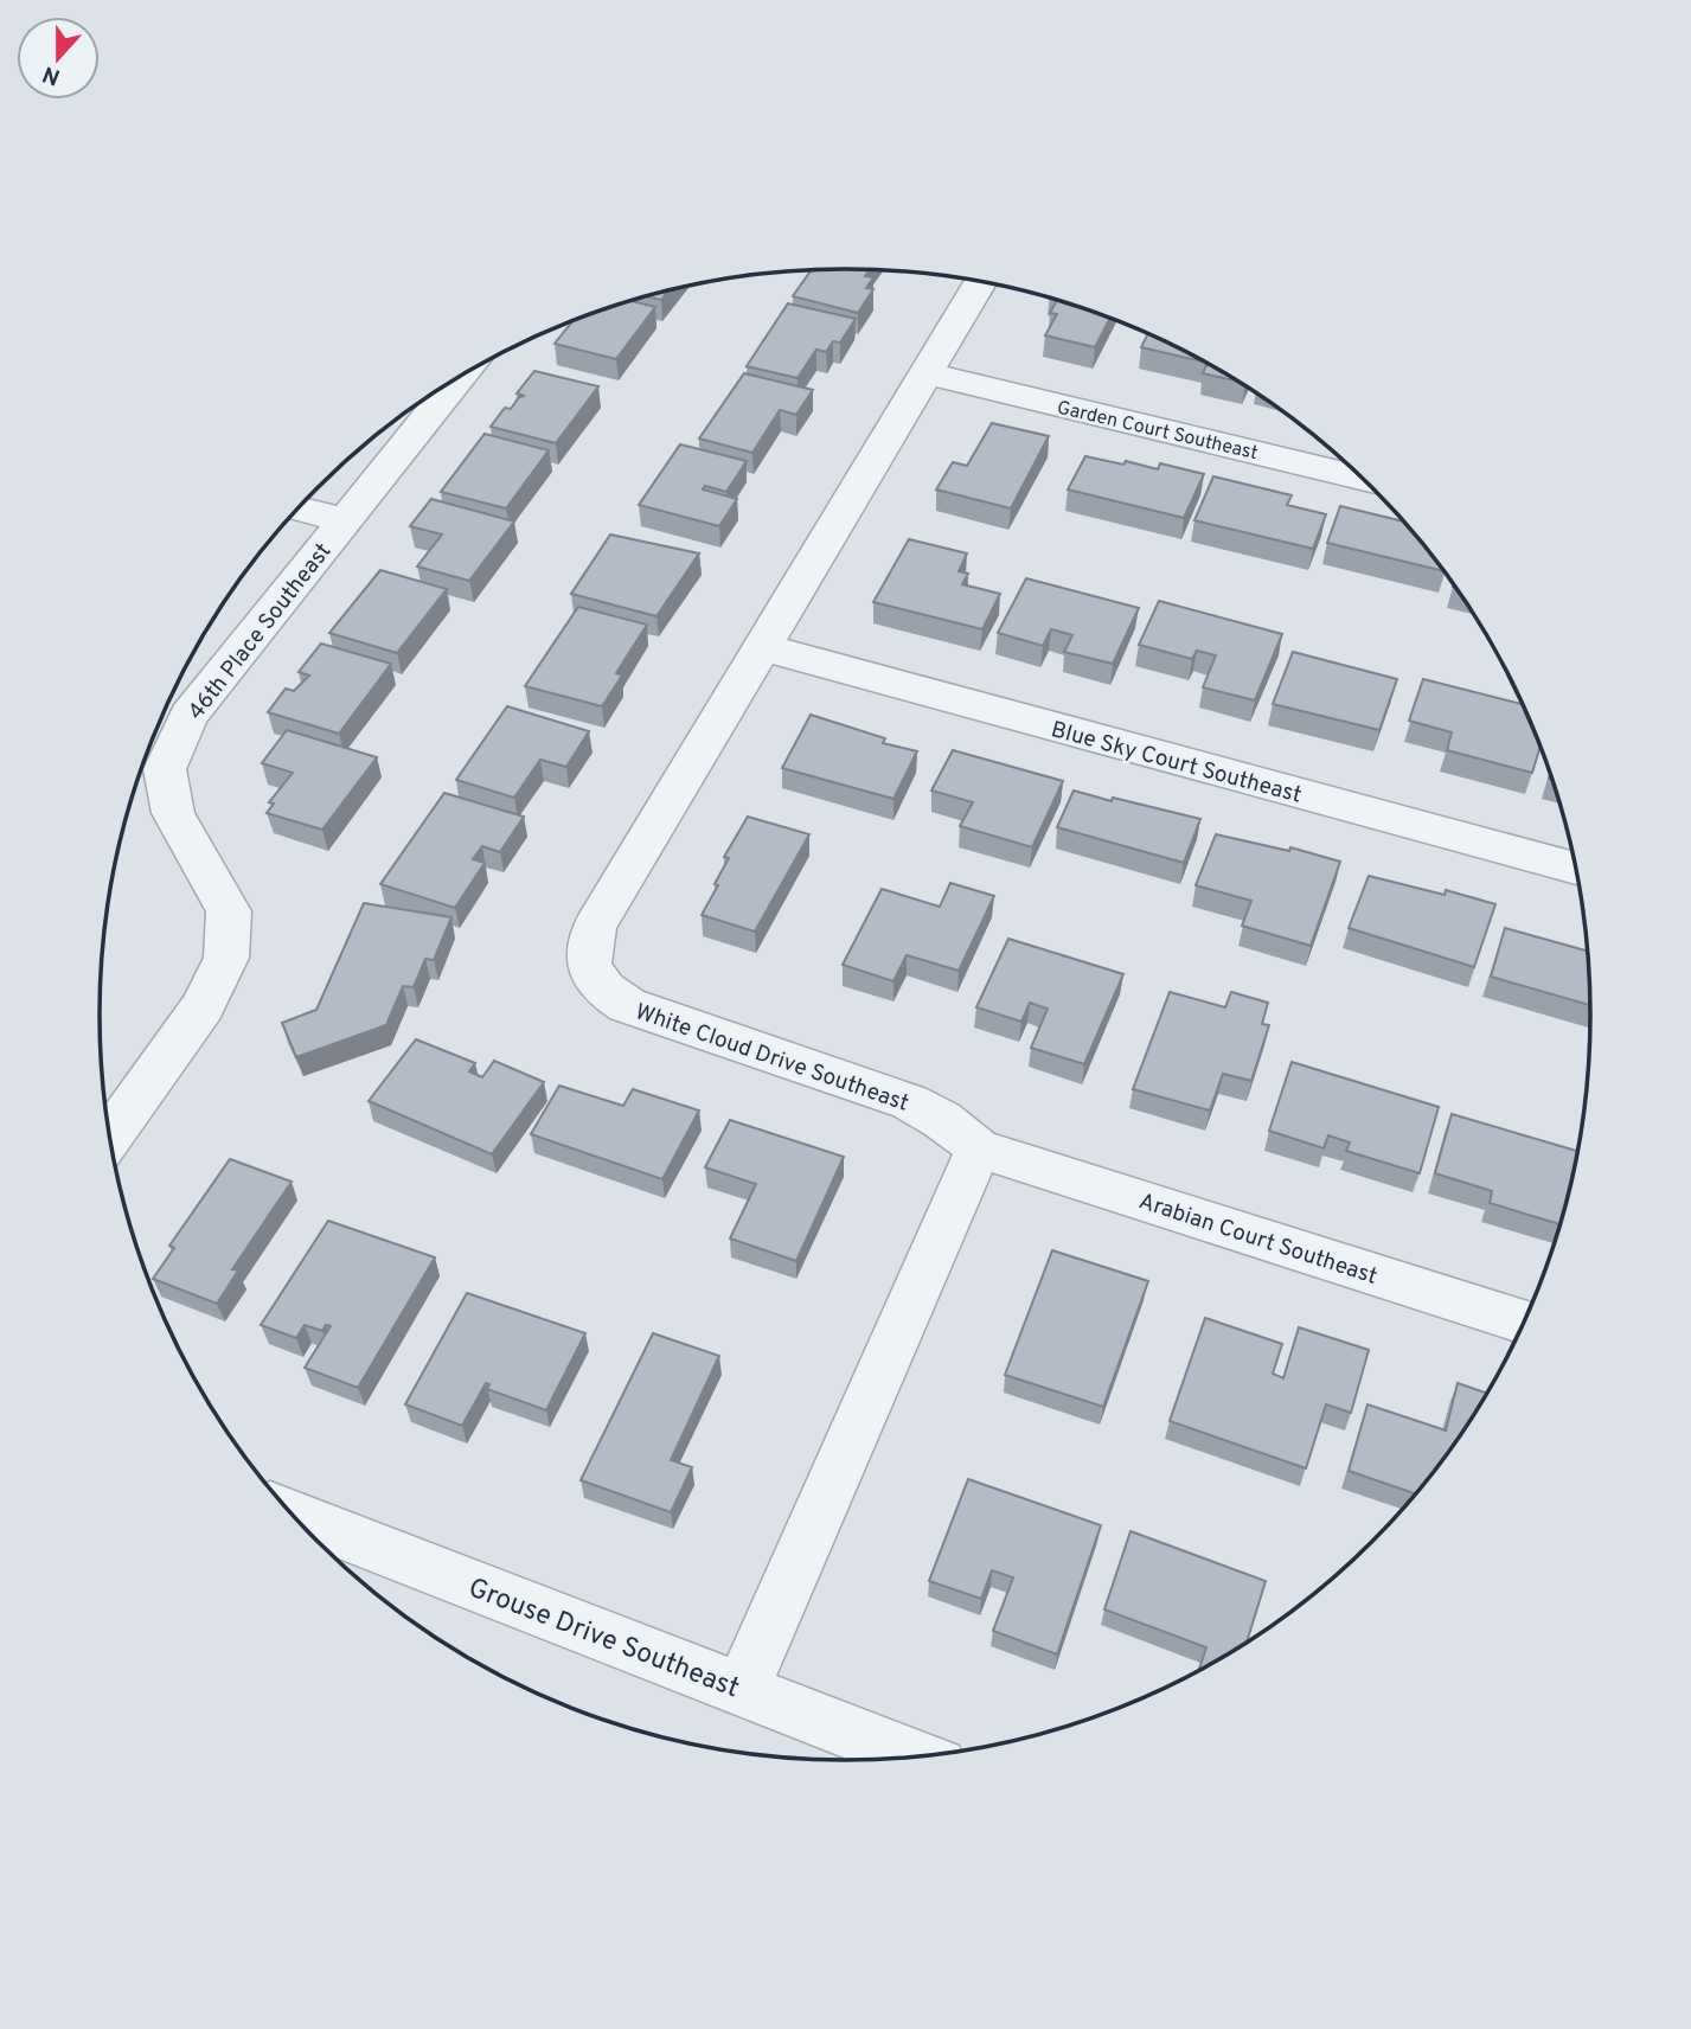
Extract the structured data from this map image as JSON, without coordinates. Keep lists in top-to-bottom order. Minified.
{"streets":{"street":["Garden Court Southeast","46th Place Southeast","Blue Sky Court Southeast","White Cloud Drive Southeast","Arabian Court Southeast","Grouse Drive Southeast"]},"crossings":[["Garden Court Southeast","White Cloud Drive Southeast"],["Blue Sky Court Southeast","White Cloud Drive Southeast"],["White Cloud Drive Southeast","Arabian Court Southeast"]],"north":"bottom"}
